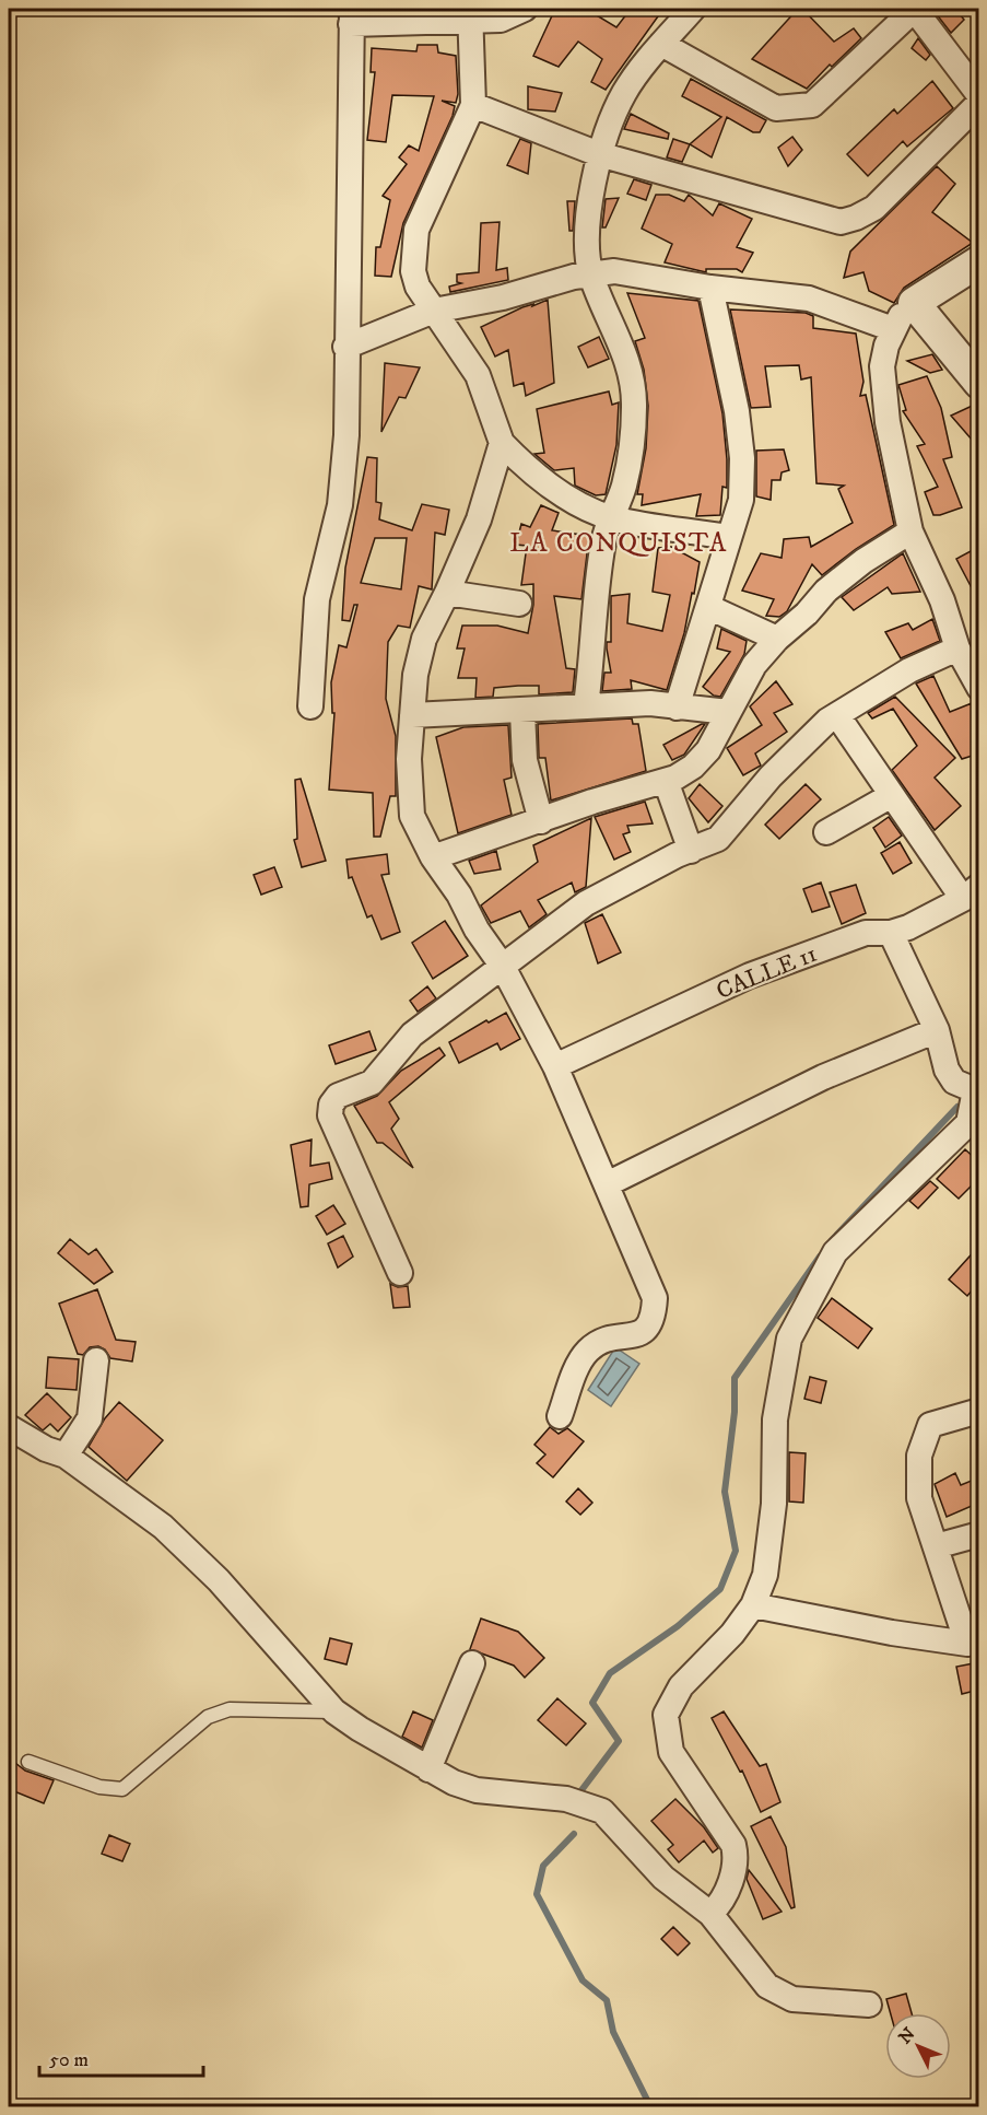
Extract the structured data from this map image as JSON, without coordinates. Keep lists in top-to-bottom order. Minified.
{"streets":{"street":["CALLE 11"]},"districts":["LA CONQUISTA"],"scale_bar":"50 m","north":"top left"}
